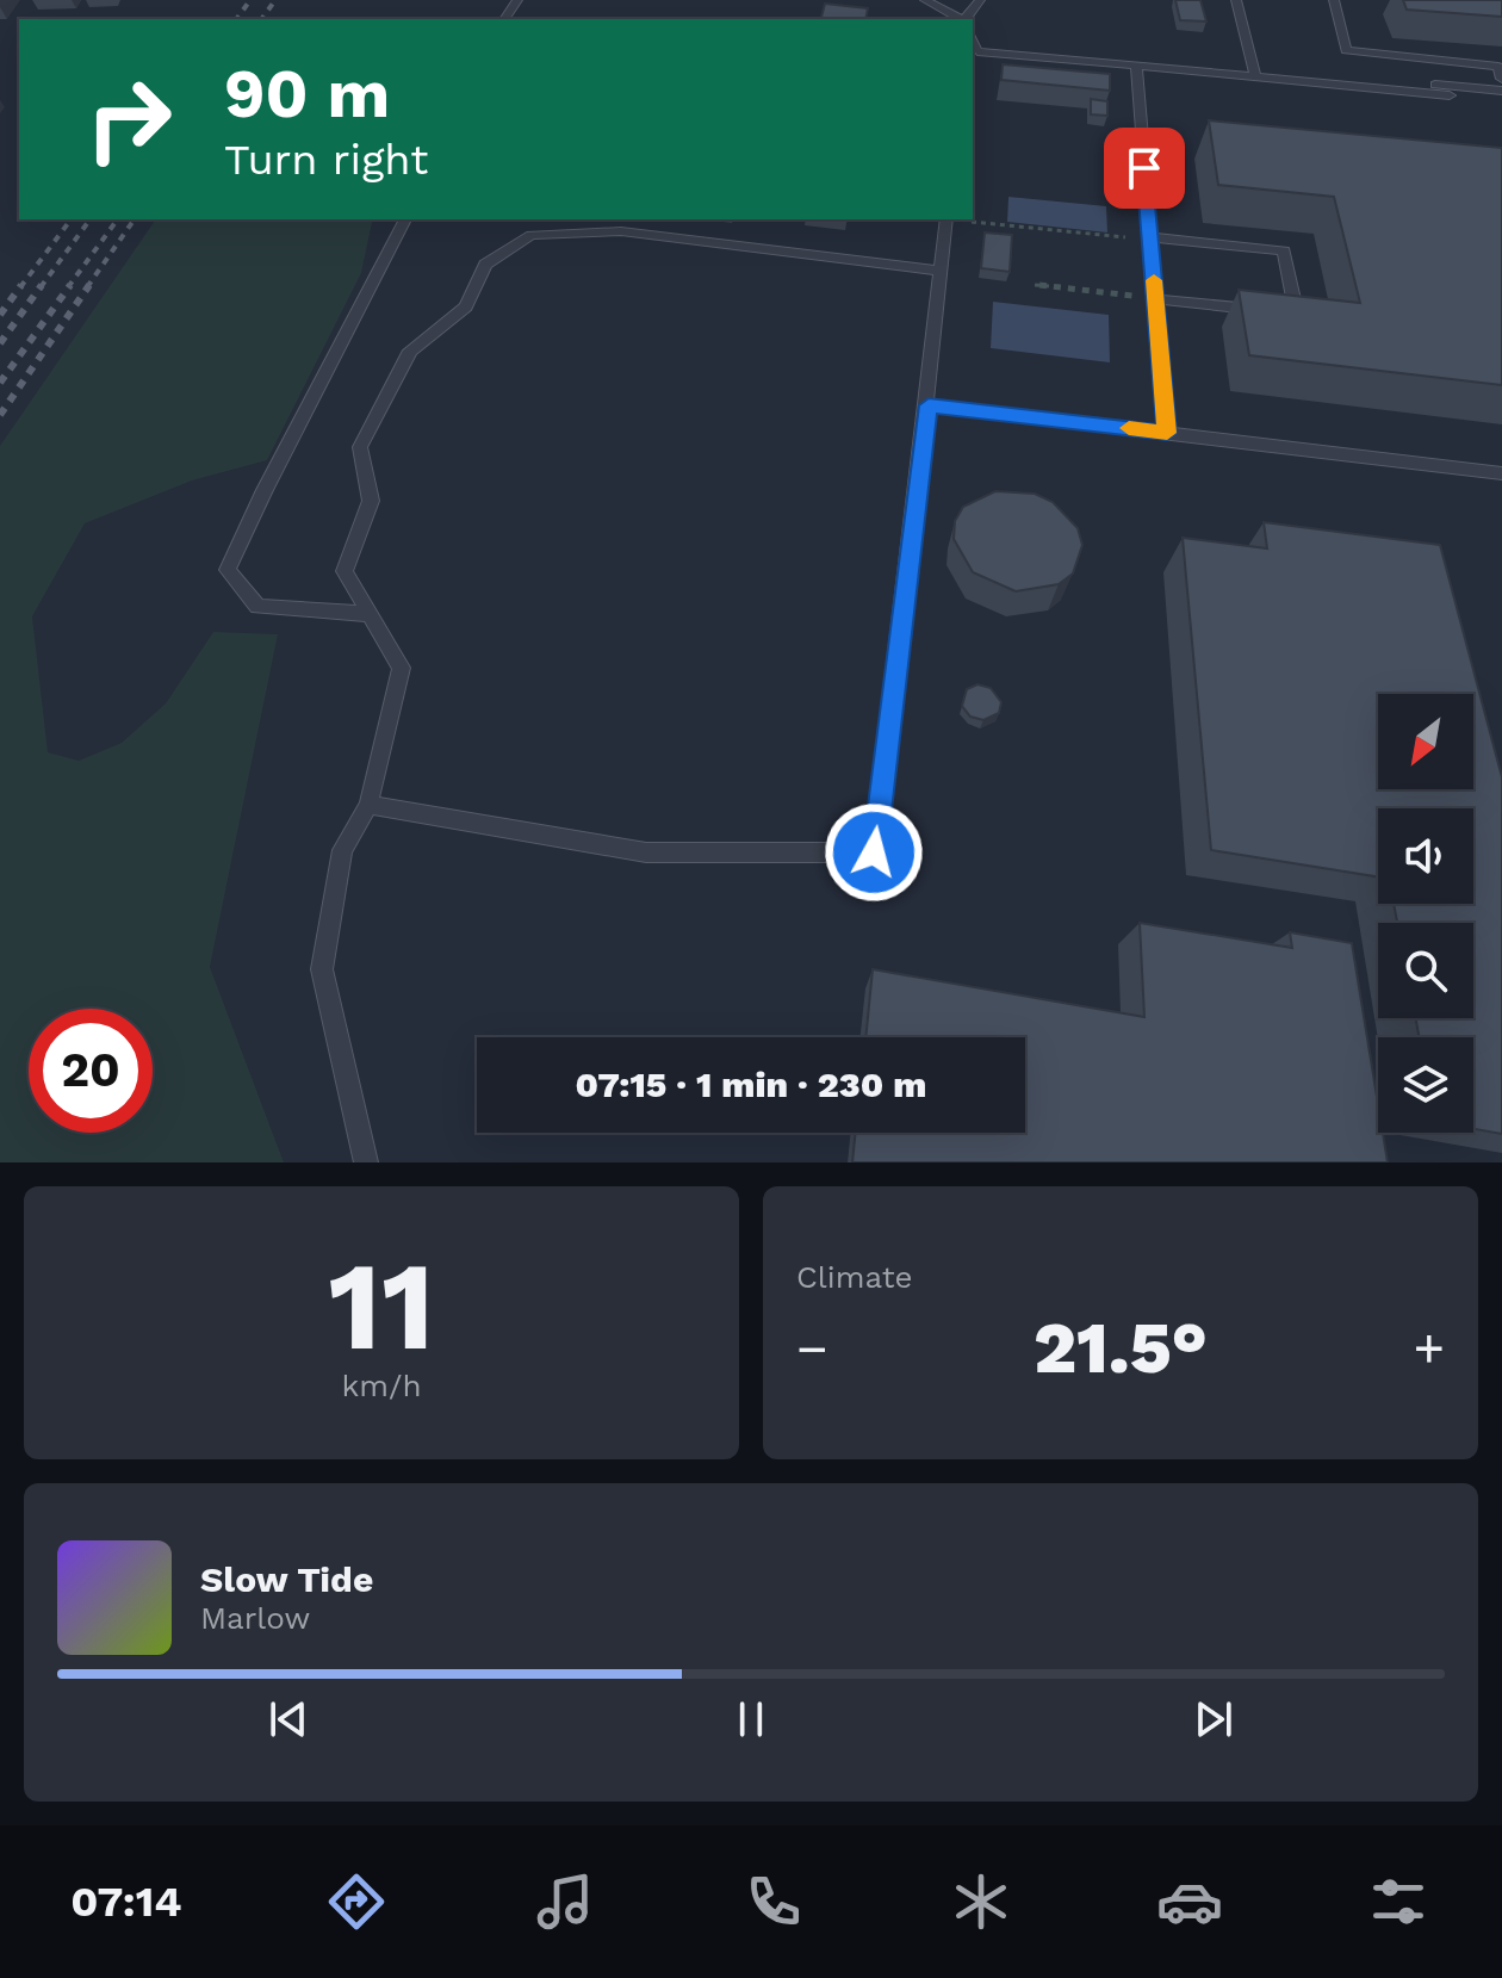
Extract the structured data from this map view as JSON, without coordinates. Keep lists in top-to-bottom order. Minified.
{"north":"bottom left","page":{"turn":["90 m","Turn right"],"limit":"20","trip":"07:15 · 1 min · 230 m","tile":[["11","km/h"],"Climate"],"heat":["−","21.5°","+"],"song":["Slow Tide","Marlow"],"tabs":"07:14"}}
